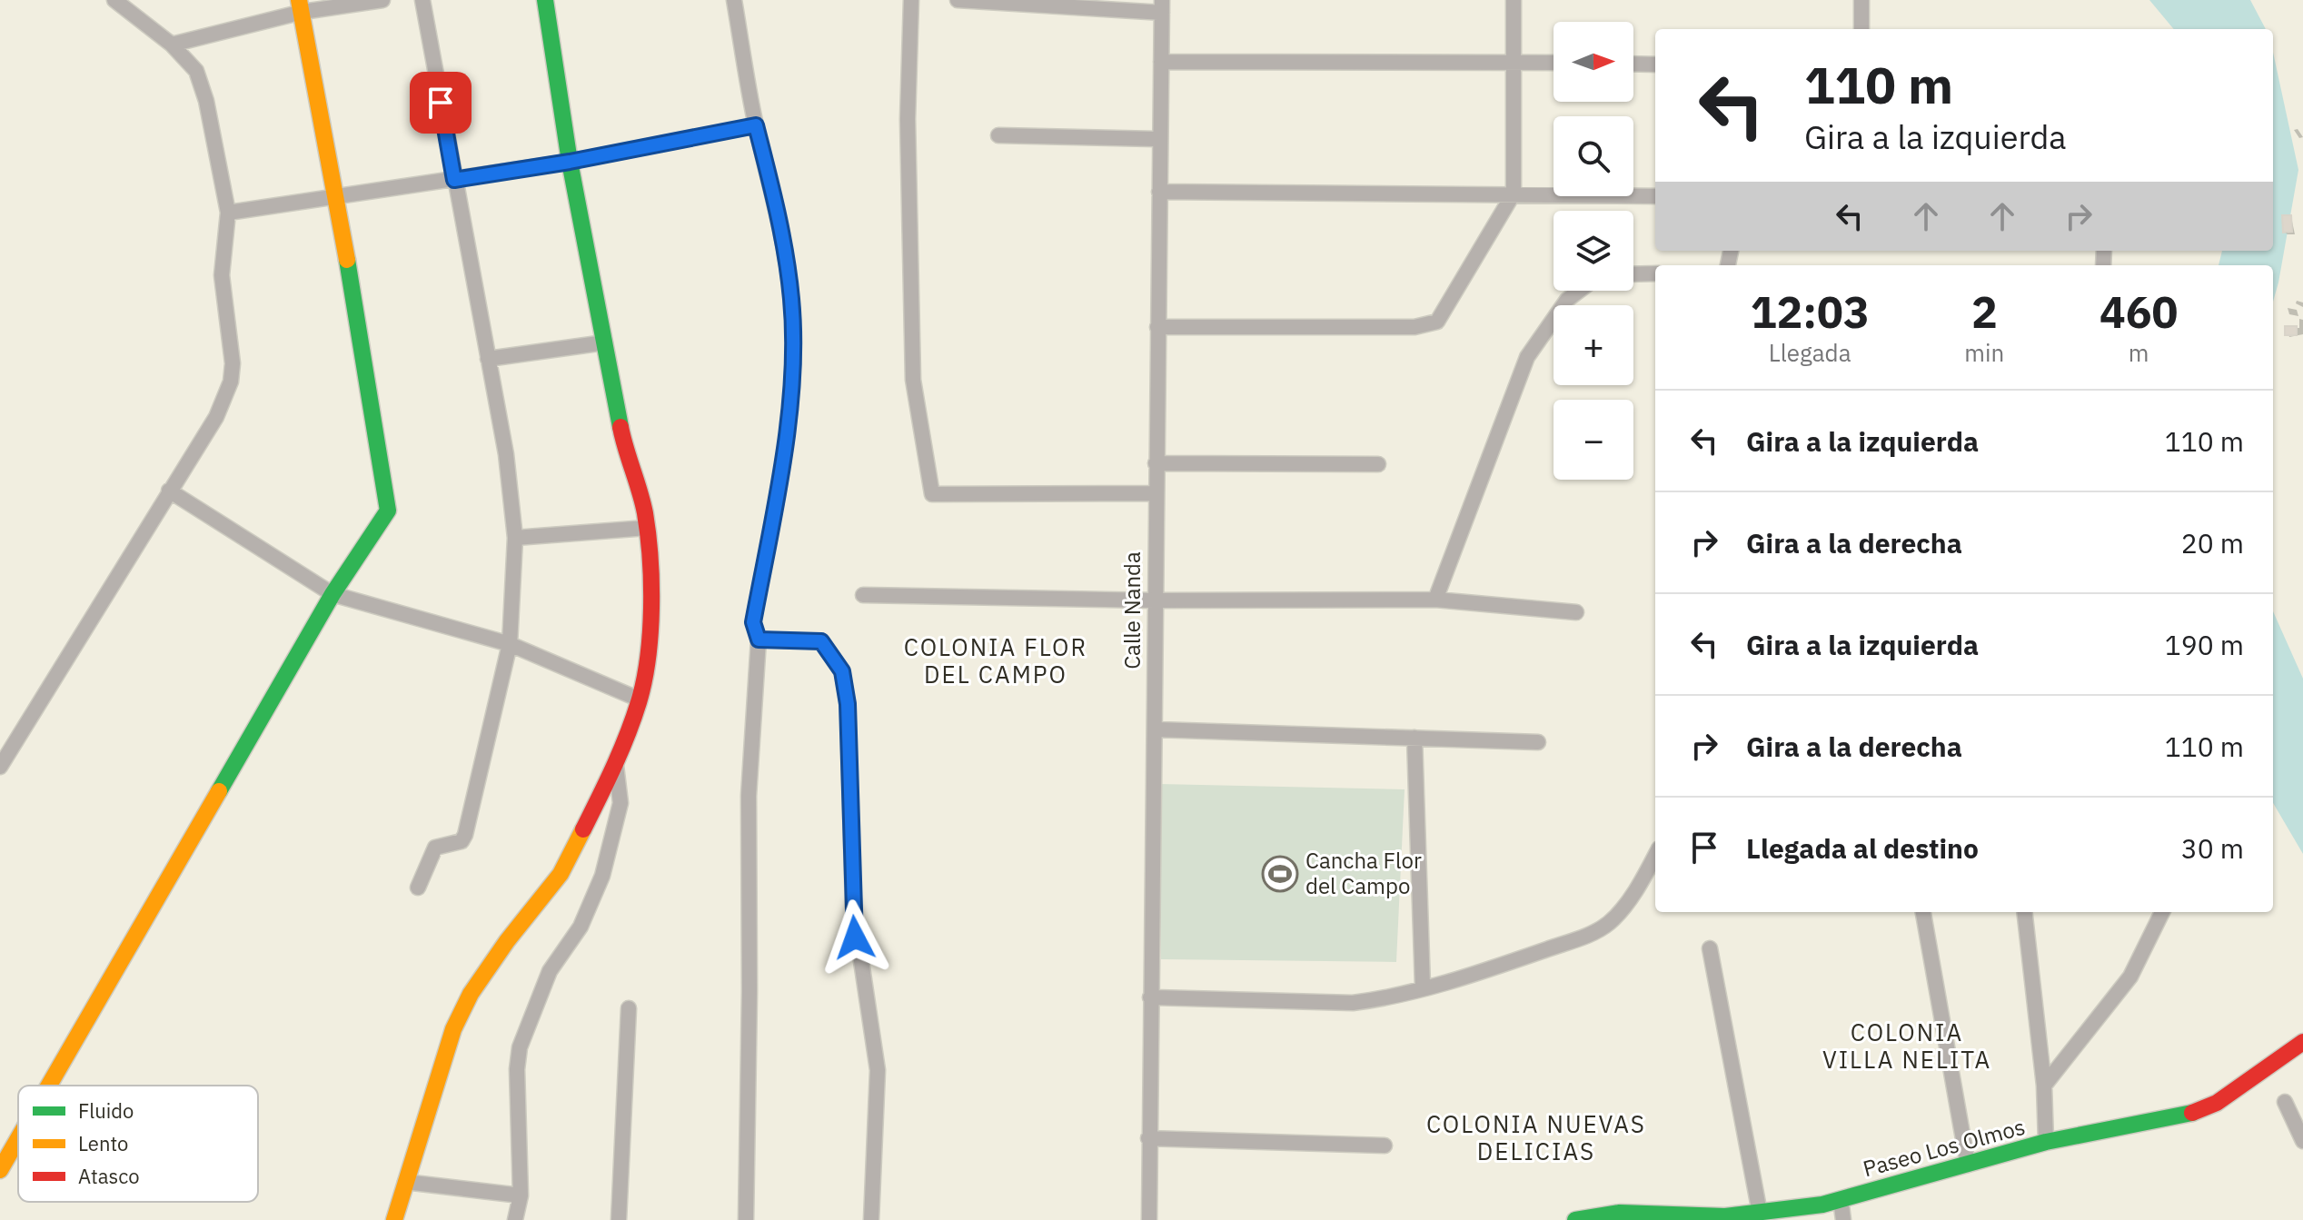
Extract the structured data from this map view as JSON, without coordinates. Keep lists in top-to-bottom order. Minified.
{"streets":{"street":["Calle Nanda","Paseo Los Olmos"]},"districts":["COLONIA FLOR DEL CAMPO","COLONIA VILLA NELITA","COLONIA NUEVAS DELICIAS"],"places":{"sports":["Cancha Flor del Campo"]},"legend":["Fluido","Lento","Atasco"],"north":"right","page":{"map_buttons":["+","−"],"turn":["110 m","Gira a la izquierda"],"eta":["12:03","Llegada","2","min","460","m"],"list":[{"name":"Gira a la izquierda","value":"110 m"},{"name":"Gira a la derecha","value":"20 m"},{"name":"Gira a la izquierda","value":"190 m"},{"name":"Gira a la derecha","value":"110 m"},{"name":"Llegada al destino","value":"30 m"}]}}
